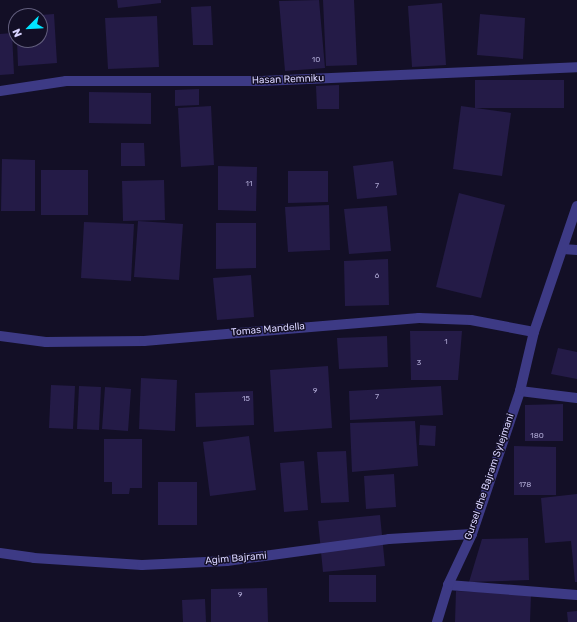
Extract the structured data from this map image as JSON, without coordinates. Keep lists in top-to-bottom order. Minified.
{"streets":{"street":["Hasan Remniku","Tomas Mandella","Gursel dhe Bajram Sylejmani","Agim Bajrami"]},"crossings":[["Tomas Mandella","Gursel dhe Bajram Sylejmani"],["Gursel dhe Bajram Sylejmani","Agim Bajrami"]],"house_numbers":["10","11","7","6","1","3","9","7","15","180","178","9"],"north":"bottom left"}
